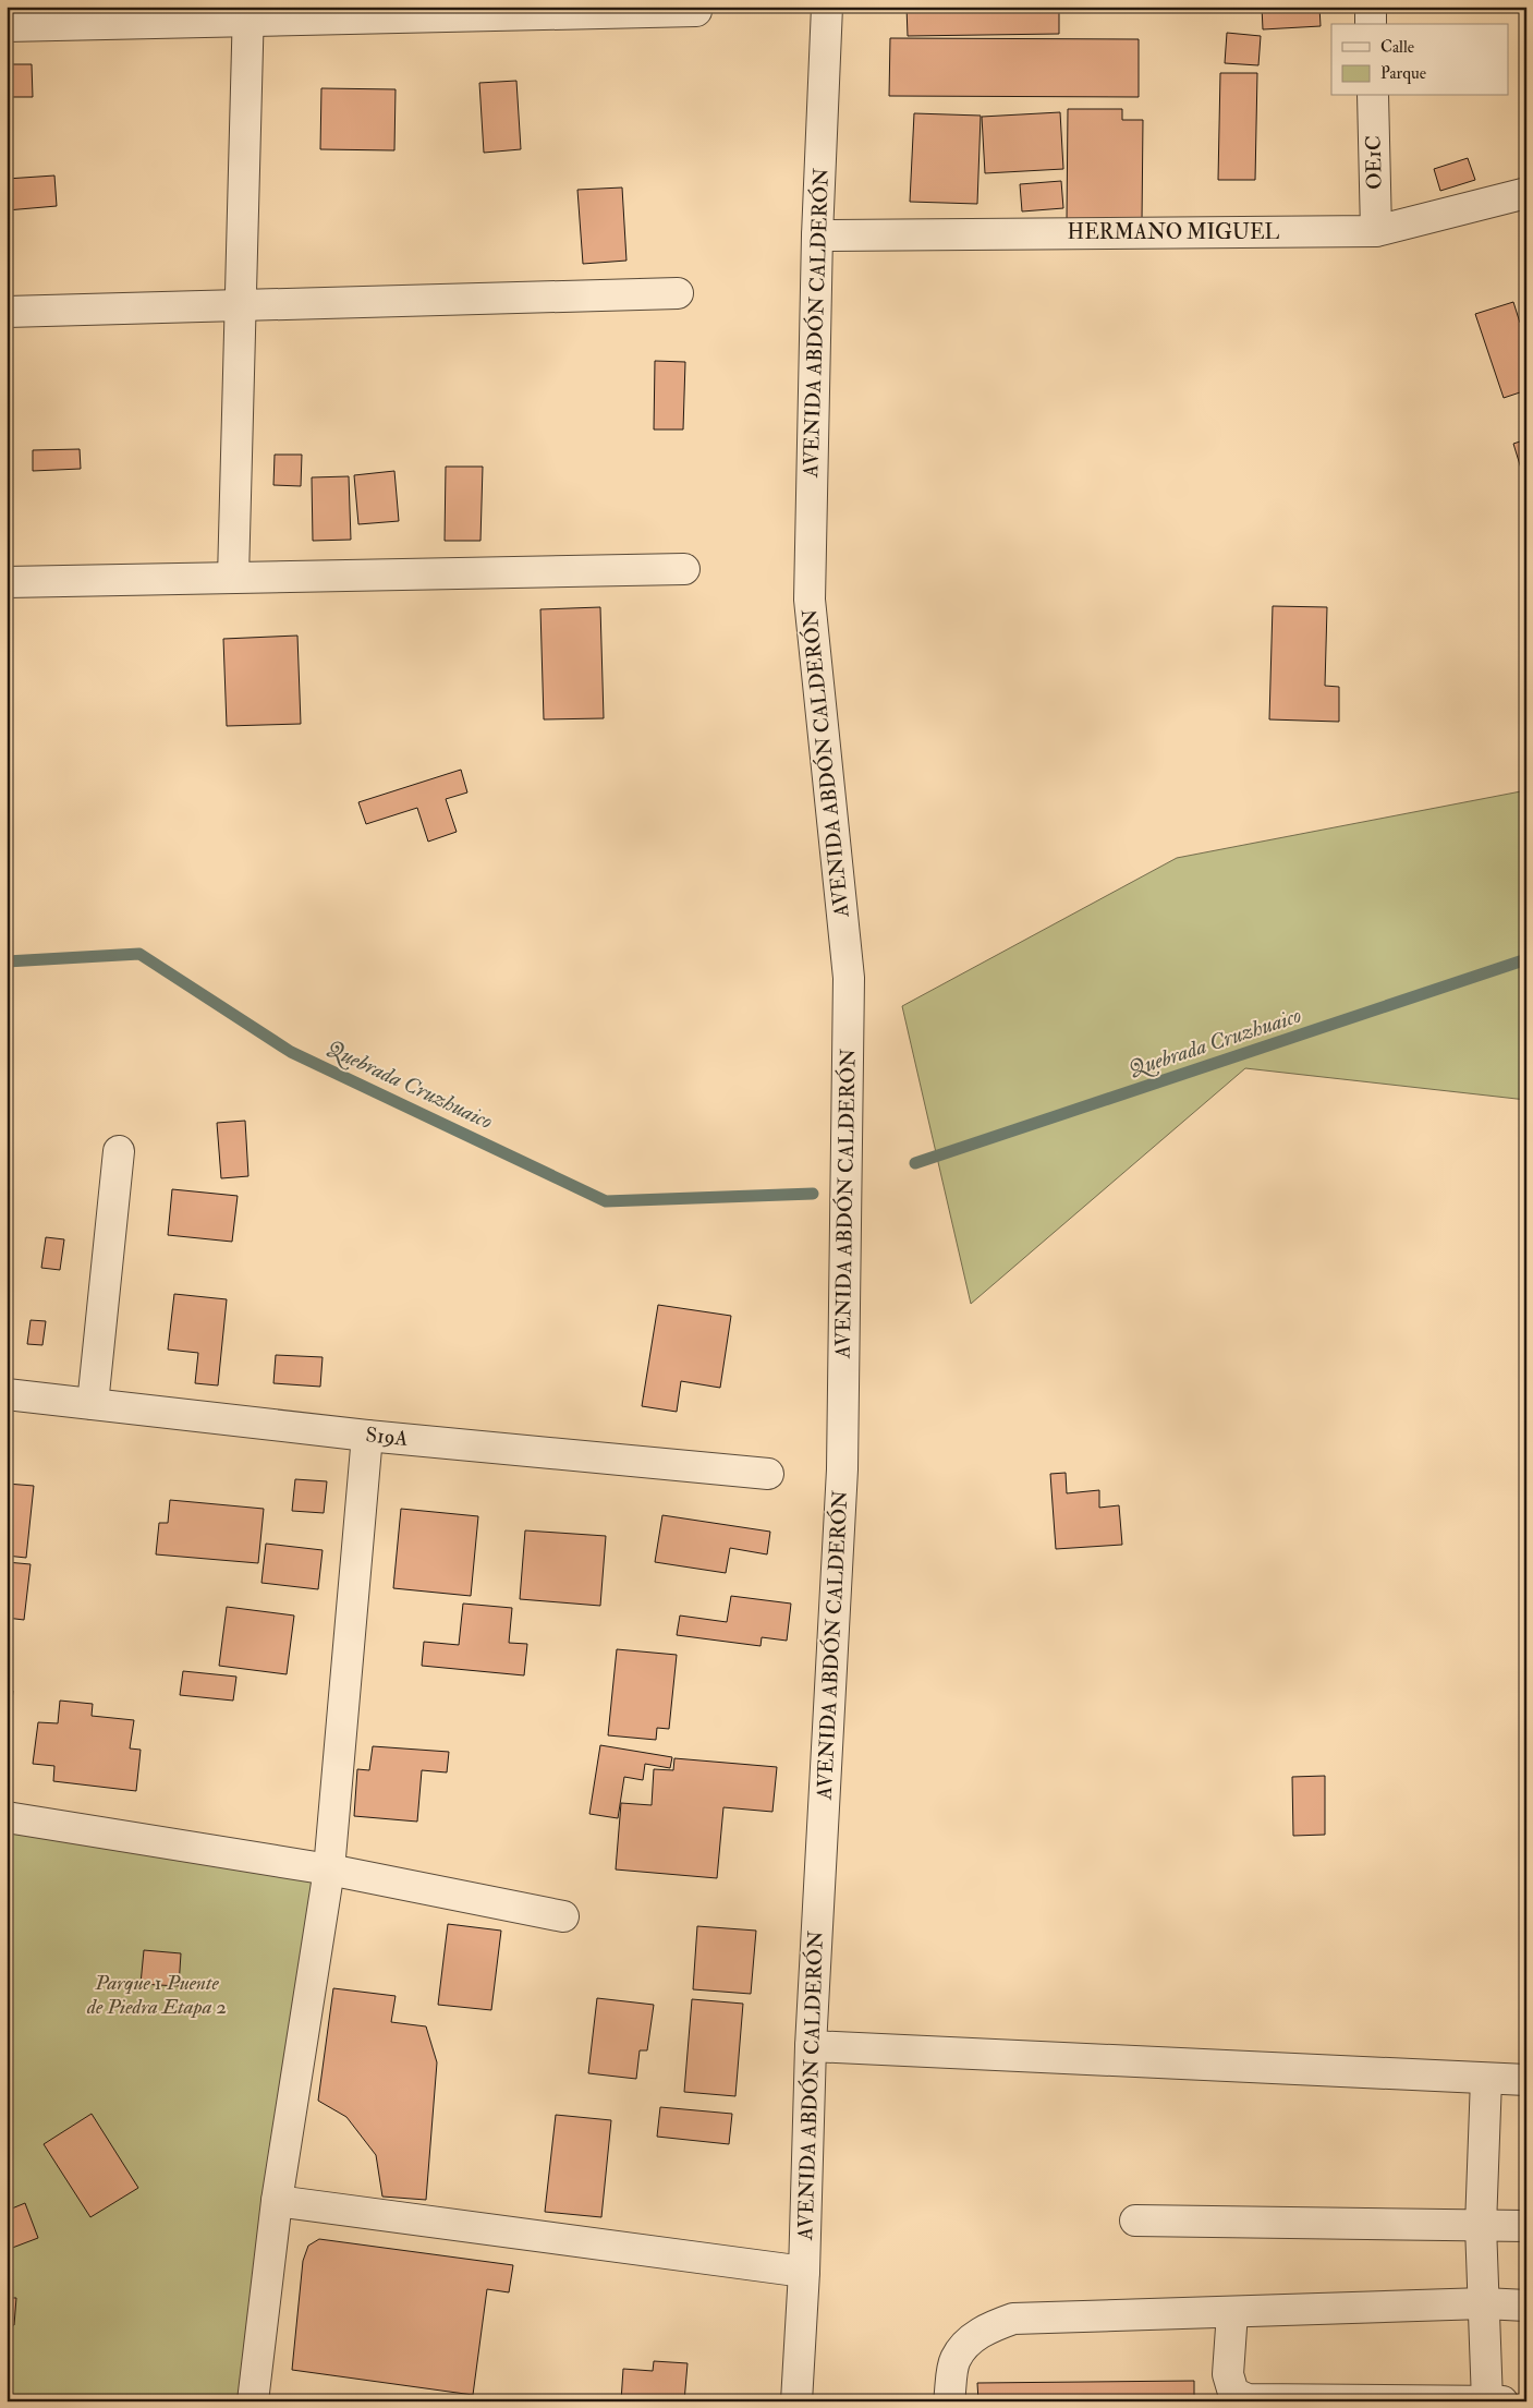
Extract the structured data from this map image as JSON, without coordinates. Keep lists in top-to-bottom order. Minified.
{"streets":{"street":["OE1C","HERMANO MIGUEL","AVENIDA ABDÓN CALDERÓN","S19A"]},"crossings":[["OE1C","HERMANO MIGUEL"],["HERMANO MIGUEL","AVENIDA ABDÓN CALDERÓN"]],"water":["Quebrada Cruzhuaico"],"parks":["Parque 1 Puente de Piedra Etapa 2"],"legend":["Calle","Parque"]}
